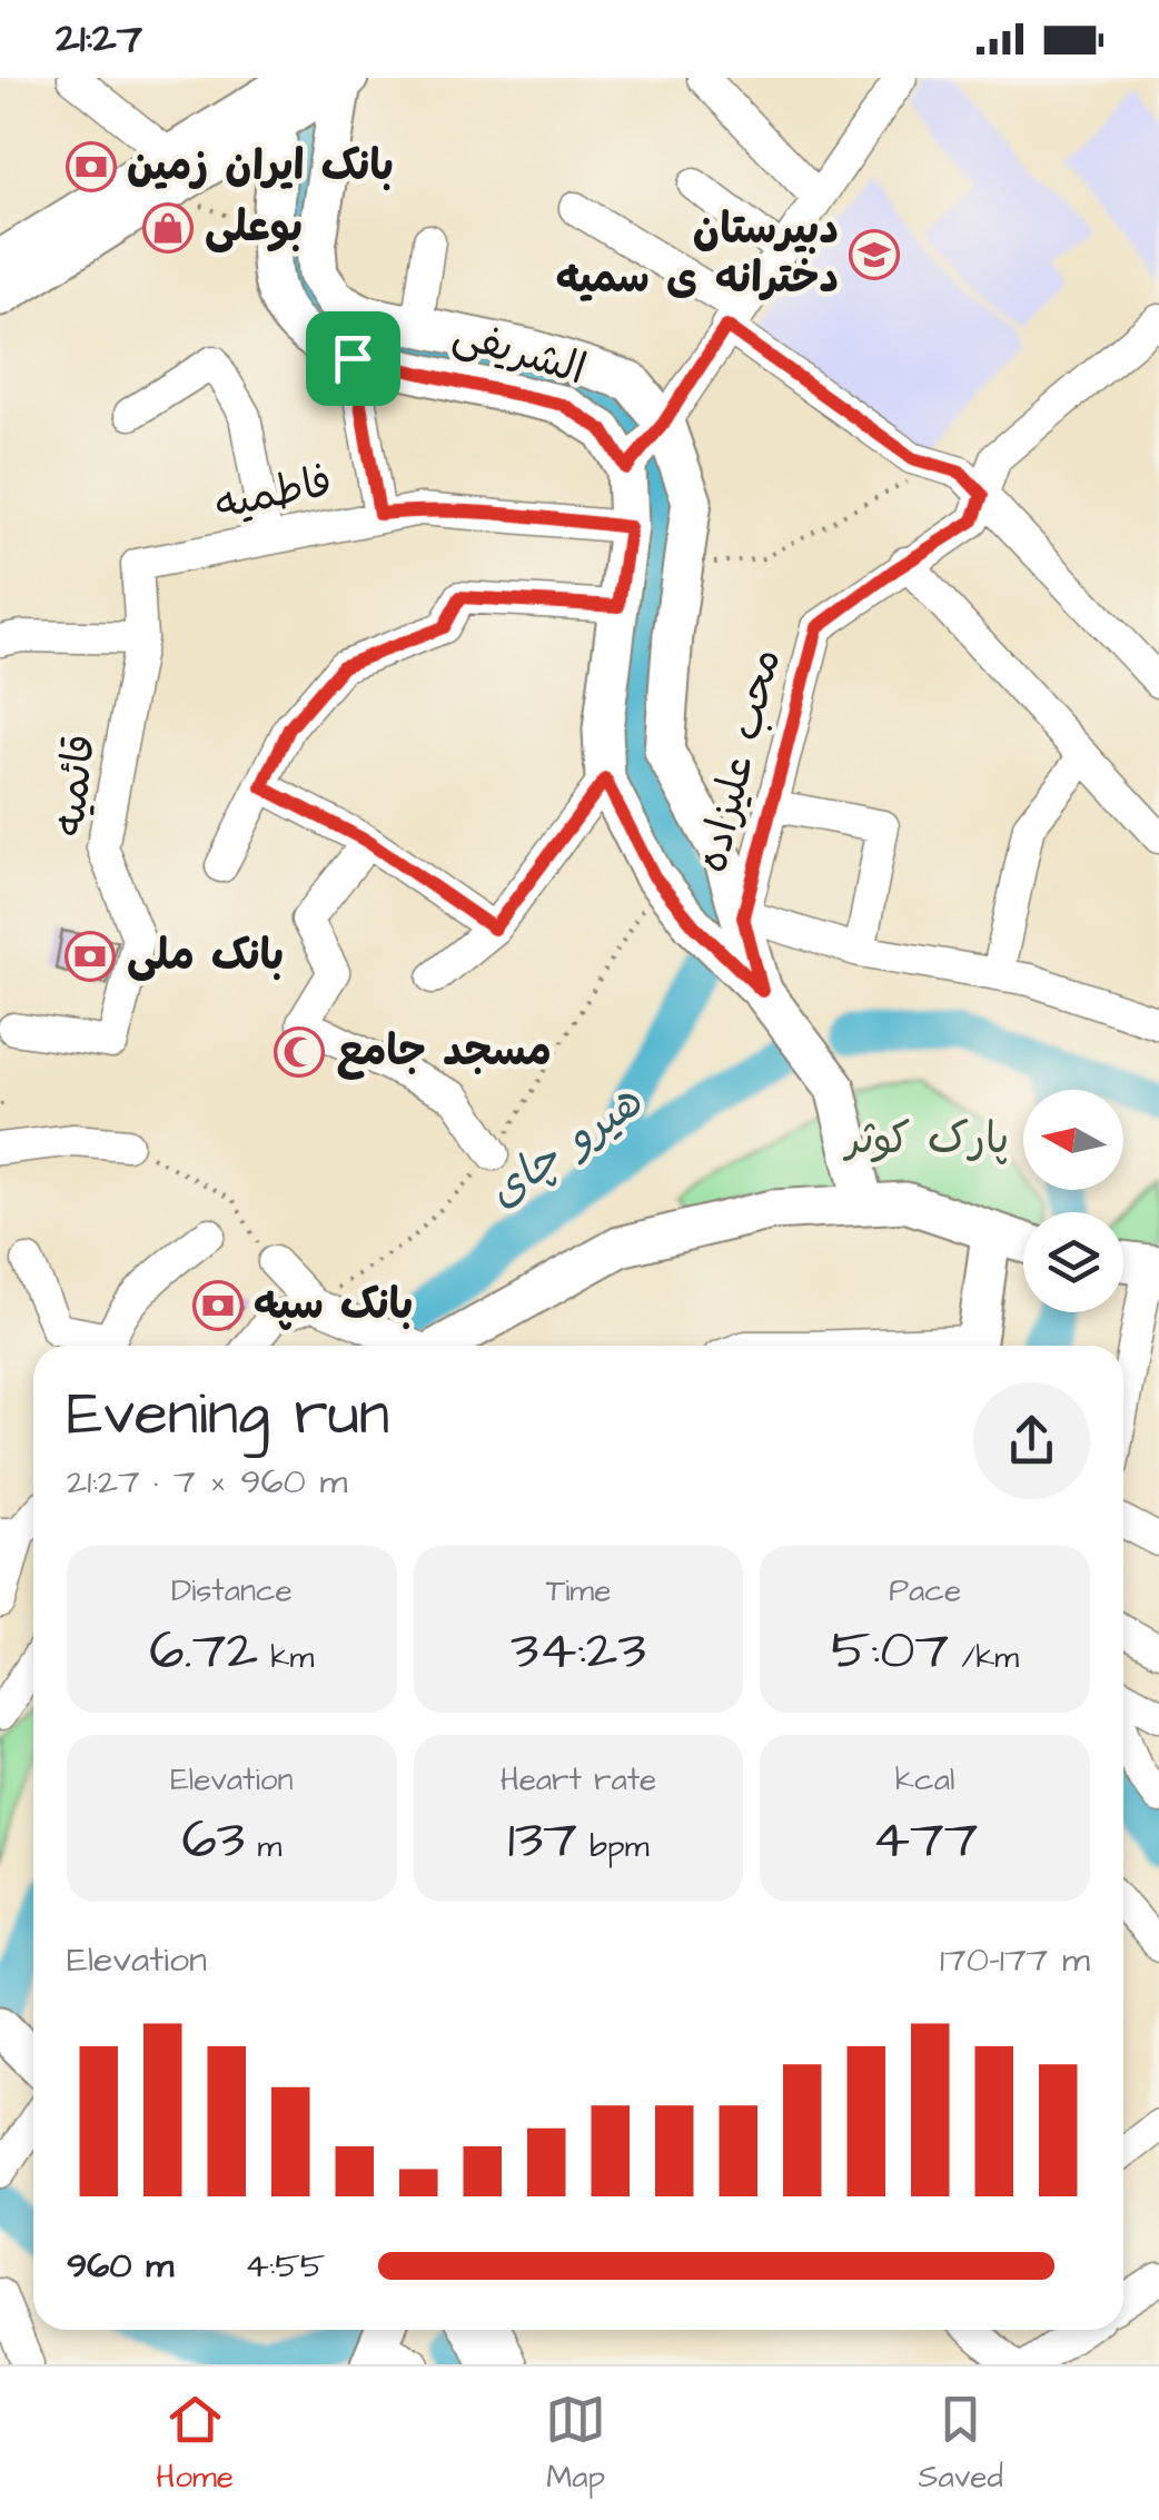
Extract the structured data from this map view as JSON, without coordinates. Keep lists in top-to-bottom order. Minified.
{"streets":{"main road":["الشریفی"],"street":["فاطمیه","محب علیزاده","قائمیه"]},"crossings":[["فاطمیه","قائمیه"]],"water":["هیرو چای"],"parks":["پارک کوثر"],"places":{"bank":["بانک ایران زمین","بانک ملی","بانک سپه"],"shop":["بوعلی"],"school or university":["دبیرستان دخترانه ی سمیه"],"mosque":["مسجد جامع"]},"north":"left","page":{"status":"21:27","heading":["Evening run","21:27 · 7 × 960 m"],"stats":[["Distance","6.72 km"],["Time","34:23"],["Pace","5:07 /km"],["Elevation","63 m"],["Heart rate","137 bpm"],["kcal","477"]],"chart":["Elevation","170–177 m"],"list":[{"name":"960 m","note":"4:55"}],"tabs":["Home","Map","Saved"]}}
